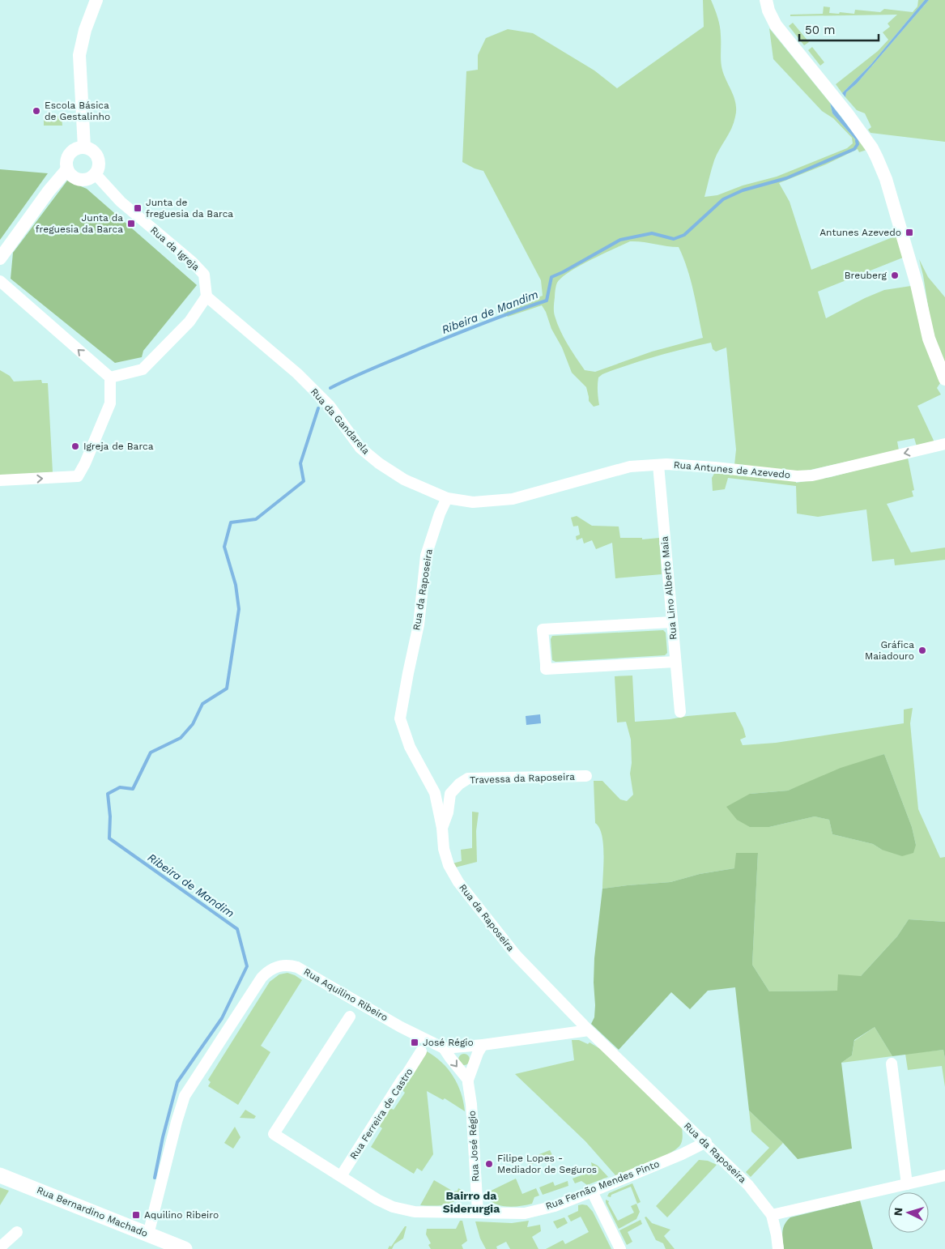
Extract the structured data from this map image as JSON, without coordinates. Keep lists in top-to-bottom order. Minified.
{"streets":{"main road":["Rua Bernardino Machado"],"street":["Rua da Igreja","Rua da Gandarela","Rua Antunes de Azevedo","Rua Lino Alberto Maia","Rua da Raposeira","Travessa da Raposeira","Rua Aquilino Ribeiro","Rua Ferreira de Castro","Rua José Régio","Rua Fernão Mendes Pinto"]},"crossings":[["Rua da Igreja","Rua da Gandarela"],["Rua da Gandarela","Rua Antunes de Azevedo"],["Rua da Gandarela","Rua da Raposeira"],["Rua Antunes de Azevedo","Rua Lino Alberto Maia"],["Rua Antunes de Azevedo","Rua da Raposeira"],["Rua da Raposeira","Travessa da Raposeira"],["Rua da Raposeira","Rua Fernão Mendes Pinto"],["Rua Aquilino Ribeiro","Rua Bernardino Machado"],["Rua Ferreira de Castro","Rua Fernão Mendes Pinto"],["Rua José Régio","Rua Fernão Mendes Pinto"]],"one_way":["Rua Antunes de Azevedo"],"districts":["Bairro da Siderurgia"],"water":["Ribeira de Mandim"],"places":{"other":["Escola Básica de Gestalinho","Breuberg","Igreja de Barca","Gráfica Maiadouro","Filipe Lopes - Mediador de Seguros"],"transit":["Junta de freguesia da Barca","Junta da freguesia da Barca","Antunes Azevedo","José Régio","Aquilino Ribeiro"]},"scale_bar":"50 m","north":"left"}
